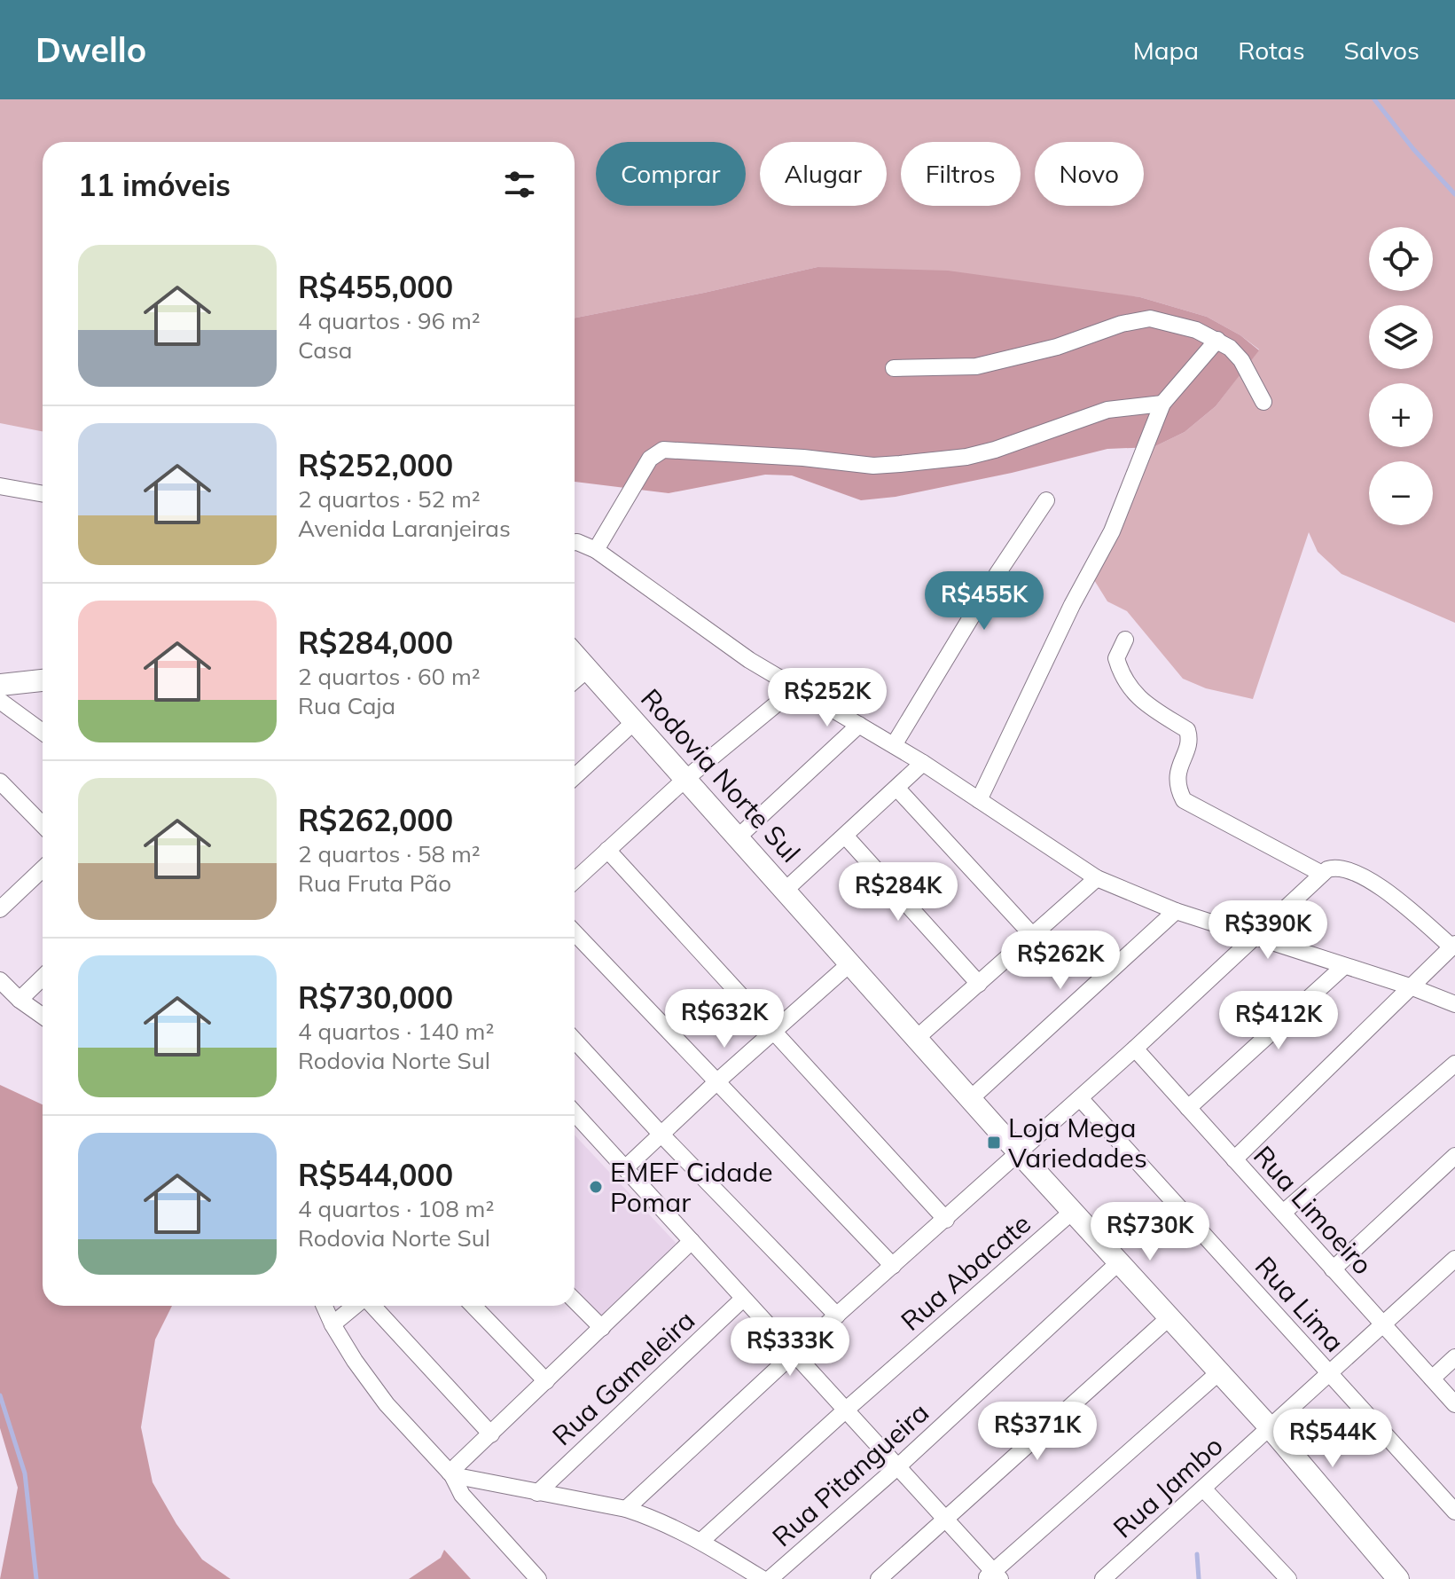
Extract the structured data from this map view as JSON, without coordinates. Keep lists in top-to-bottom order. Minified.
{"streets":{"street":["Rodovia Norte Sul","Rua Limoeiro","Rua Abacate","Rua Lima","Rua Gameleira","Rua Pitangueira","Rua Jambo"]},"crossings":[["Rodovia Norte Sul","Rua Abacate"],["Rodovia Norte Sul","Rua Pitangueira"],["Rodovia Norte Sul","Rua Jambo"],["Rua Limoeiro","Rua Jambo"],["Rua Lima","Rua Jambo"]],"places":{"transit":["Loja Mega Variedades"],"other":["EMEF Cidade Pomar"]},"page":{"header":"Dwello","nav":["Mapa","Rotas","Salvos"],"chip":["Comprar","Alugar","Filtros","Novo"],"heading":"11 imóveis","map_buttons":["+","−"],"list":[{"name":"R$455,000","note":"4 quartos · 96 m² · Casa"},{"name":"R$252,000","note":"2 quartos · 52 m² · Avenida Laranjeiras"},{"name":"R$284,000","note":"2 quartos · 60 m² · Rua Caja"},{"name":"R$262,000","note":"2 quartos · 58 m² · Rua Fruta Pão"},{"name":"R$730,000","note":"4 quartos · 140 m² · Rodovia Norte Sul"},{"name":"R$544,000","note":"4 quartos · 108 m² · Rodovia Norte Sul"}],"price":["R$455K","R$252K","R$284K","R$390K","R$262K","R$632K","R$412K","R$730K","R$333K","R$371K","R$544K"]}}
